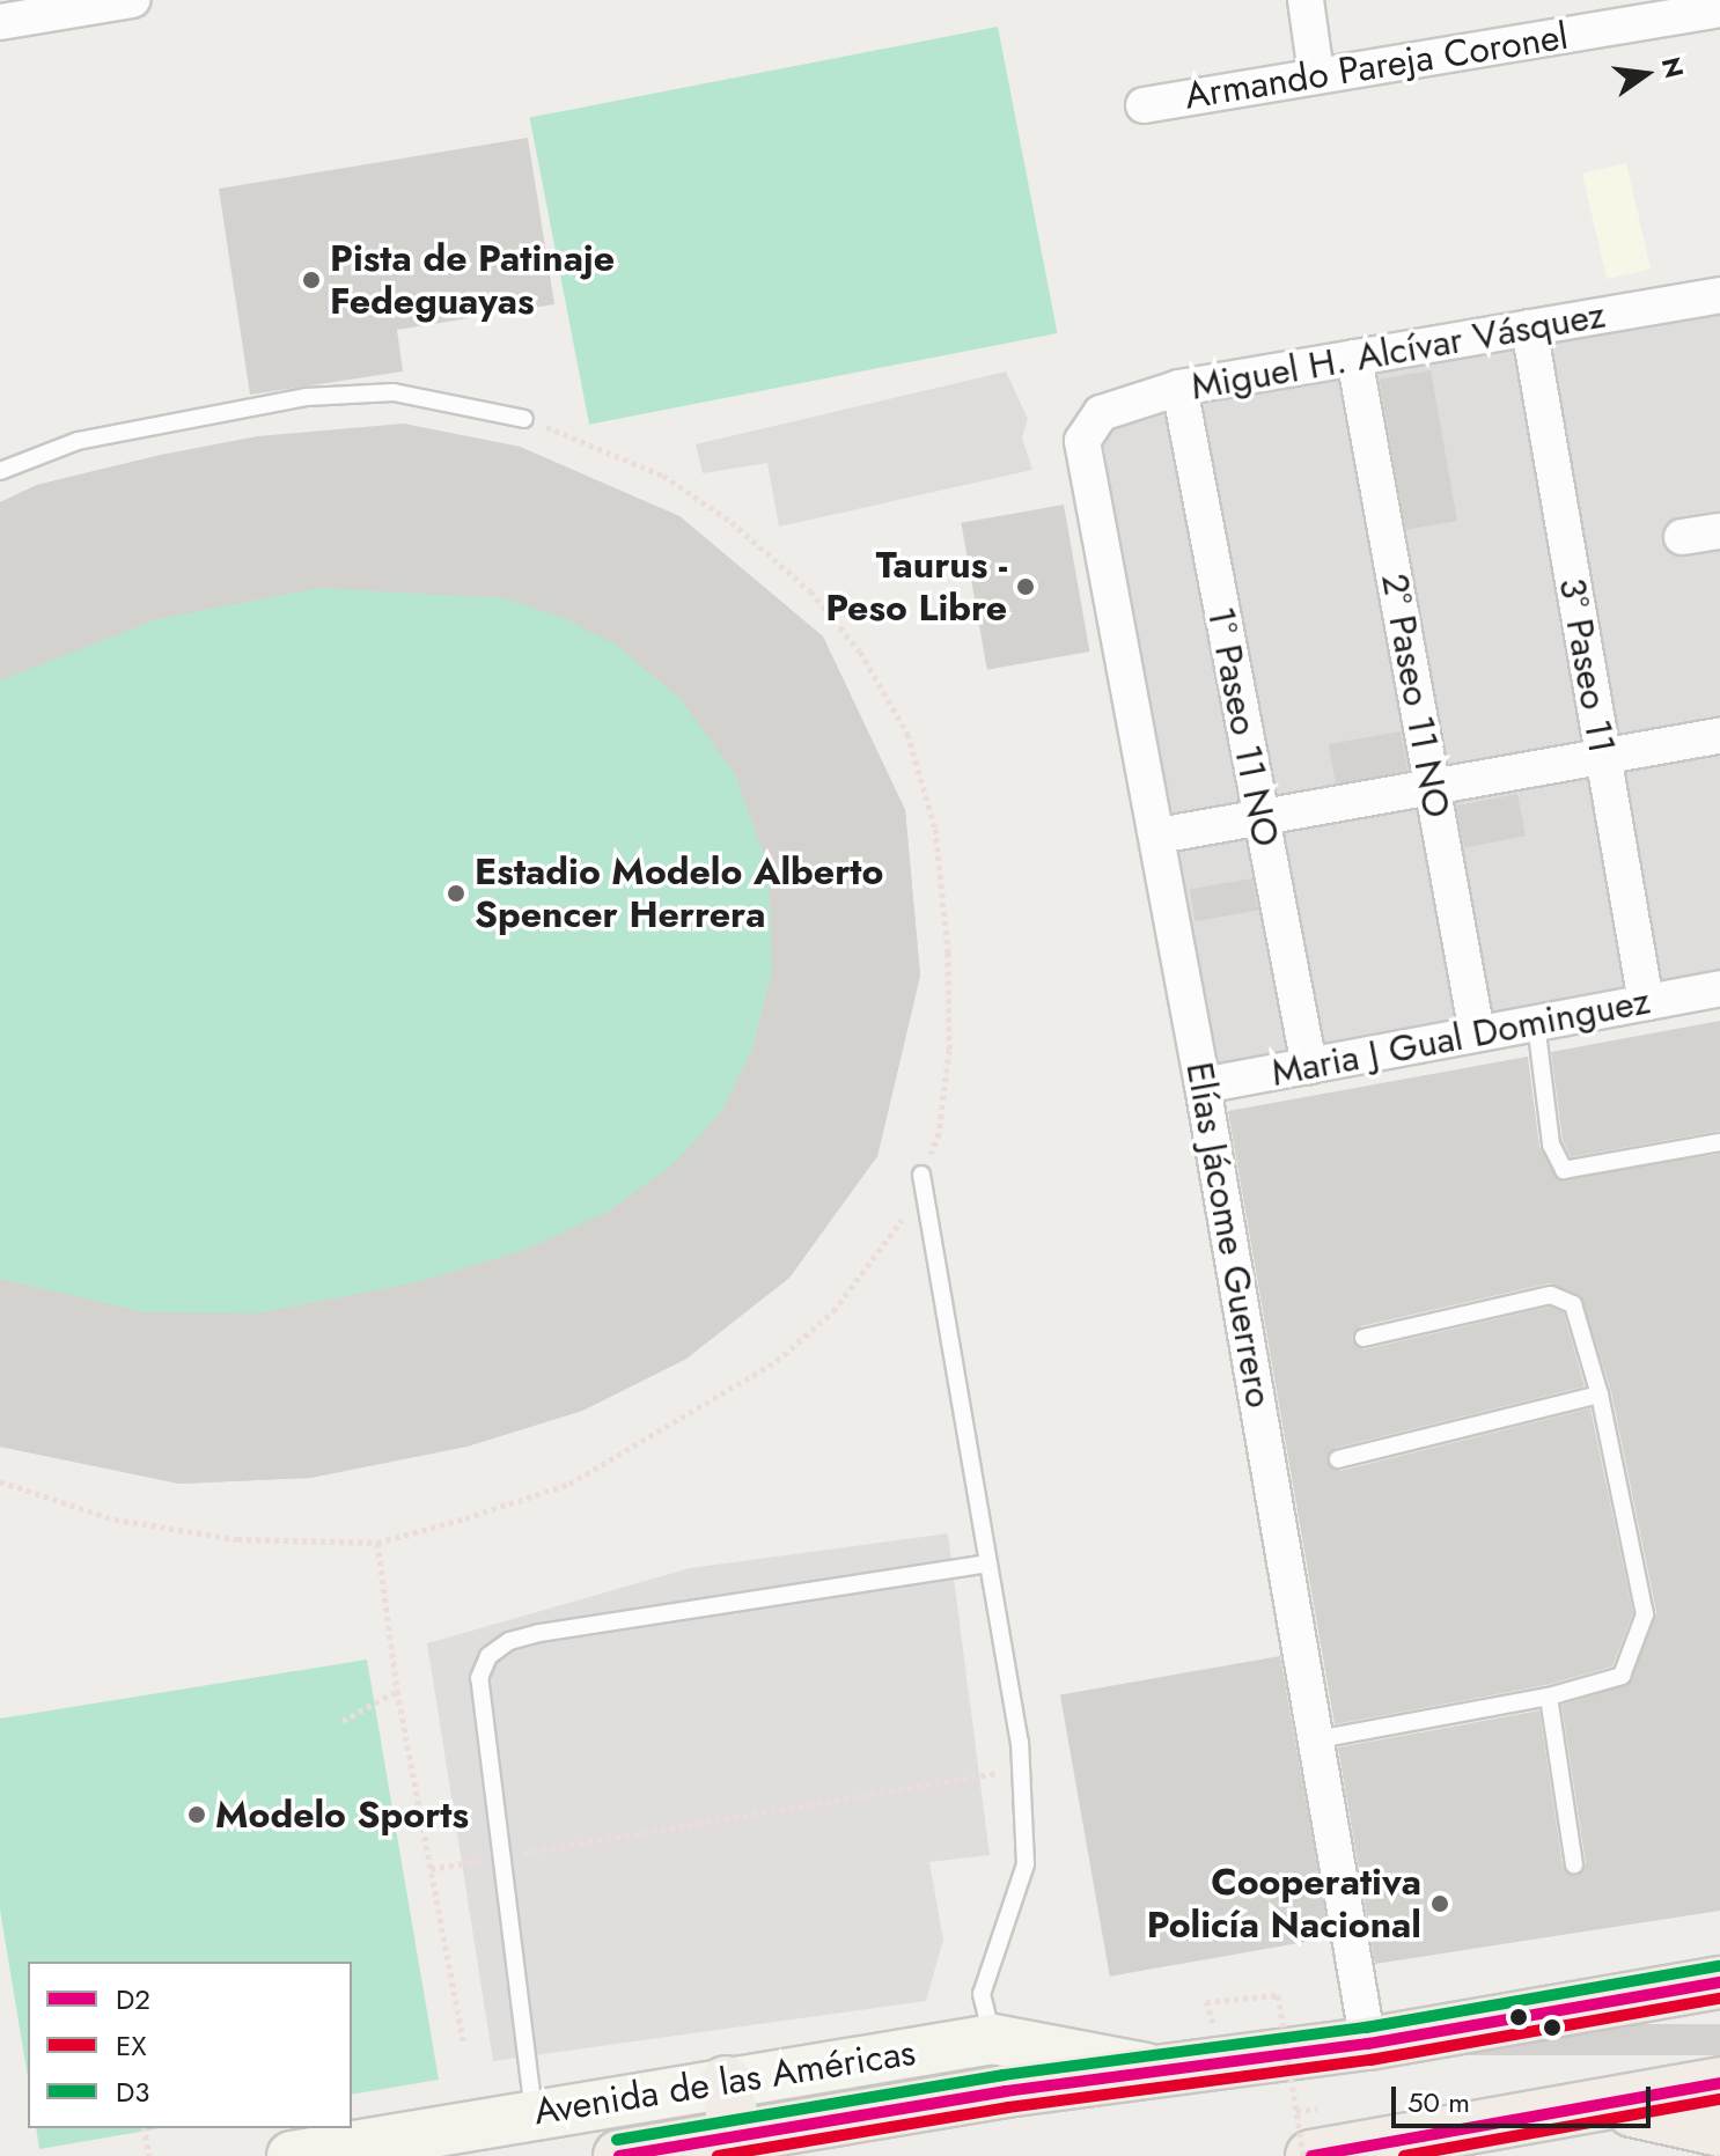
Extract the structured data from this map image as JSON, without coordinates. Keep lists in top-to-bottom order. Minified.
{"streets":{"main road":["Avenida de las Américas"],"street":["Armando Pareja Coronel","Miguel H. Alcívar Vásquez","3º Paseo 11","2º Paseo 11 NO","1º Paseo 11 NO","Maria J Gual Dominguez","Elías Jácome Guerrero"]},"crossings":[["Miguel H. Alcívar Vásquez","3º Paseo 11"],["Miguel H. Alcívar Vásquez","2º Paseo 11 NO"],["Miguel H. Alcívar Vásquez","1º Paseo 11 NO"],["Miguel H. Alcívar Vásquez","Elías Jácome Guerrero"],["3º Paseo 11","Maria J Gual Dominguez"],["2º Paseo 11 NO","Maria J Gual Dominguez"],["1º Paseo 11 NO","Maria J Gual Dominguez"],["Maria J Gual Dominguez","Elías Jácome Guerrero"],["Elías Jácome Guerrero","Avenida de las Américas"]],"places":["Pista de Patinaje Fedeguayas","Taurus - Peso Libre","Estadio Modelo Alberto Spencer Herrera","Modelo Sports","Cooperativa Policía Nacional"],"lines":["transit line D3","transit line D2","transit line EX"],"legend":["D2","EX","D3"],"scale_bar":"50 m","north":"right"}
